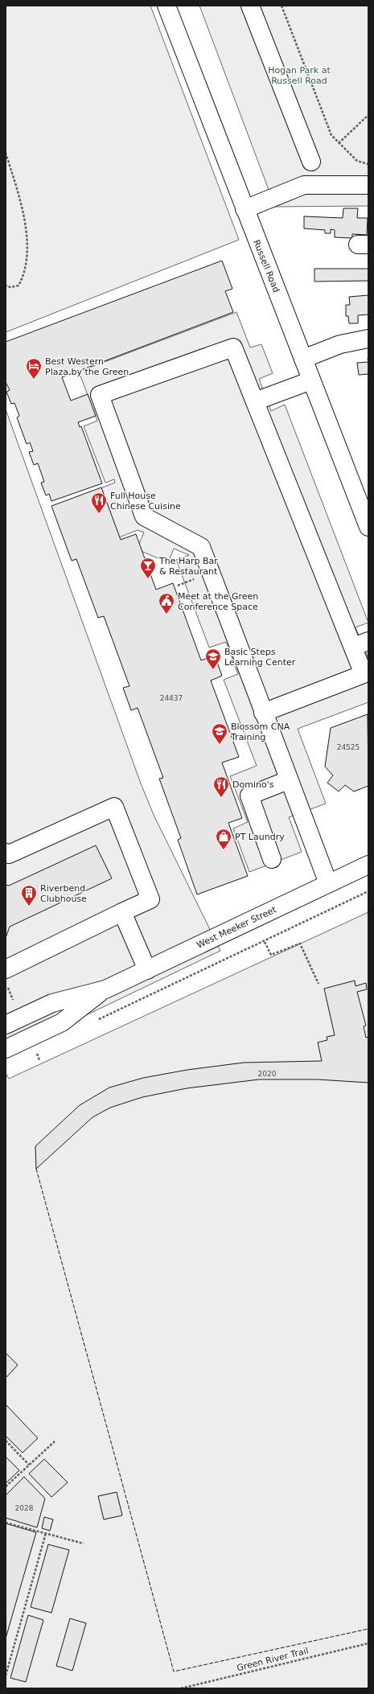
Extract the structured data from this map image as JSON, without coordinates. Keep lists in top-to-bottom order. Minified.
{"streets":{"street":["Russell Road","West Meeker Street"],"path":["Green River Trail"]},"parks":["Hogan Park at Russell Road"],"places":{"hotel":["Best Western Plaza by the Green"],"restaurant":["Full House Chinese Cuisine","Domino's"],"bar":["The Harp Bar & Restaurant"],"public building":["Meet at the Green Conference Space"],"school or university":["Basic Steps Learning Center","Blossom CNA Training"],"shop":["PT Laundry"],"building":["Riverbend Clubhouse"]},"house_numbers":["24437","24525","2020","2028"]}
